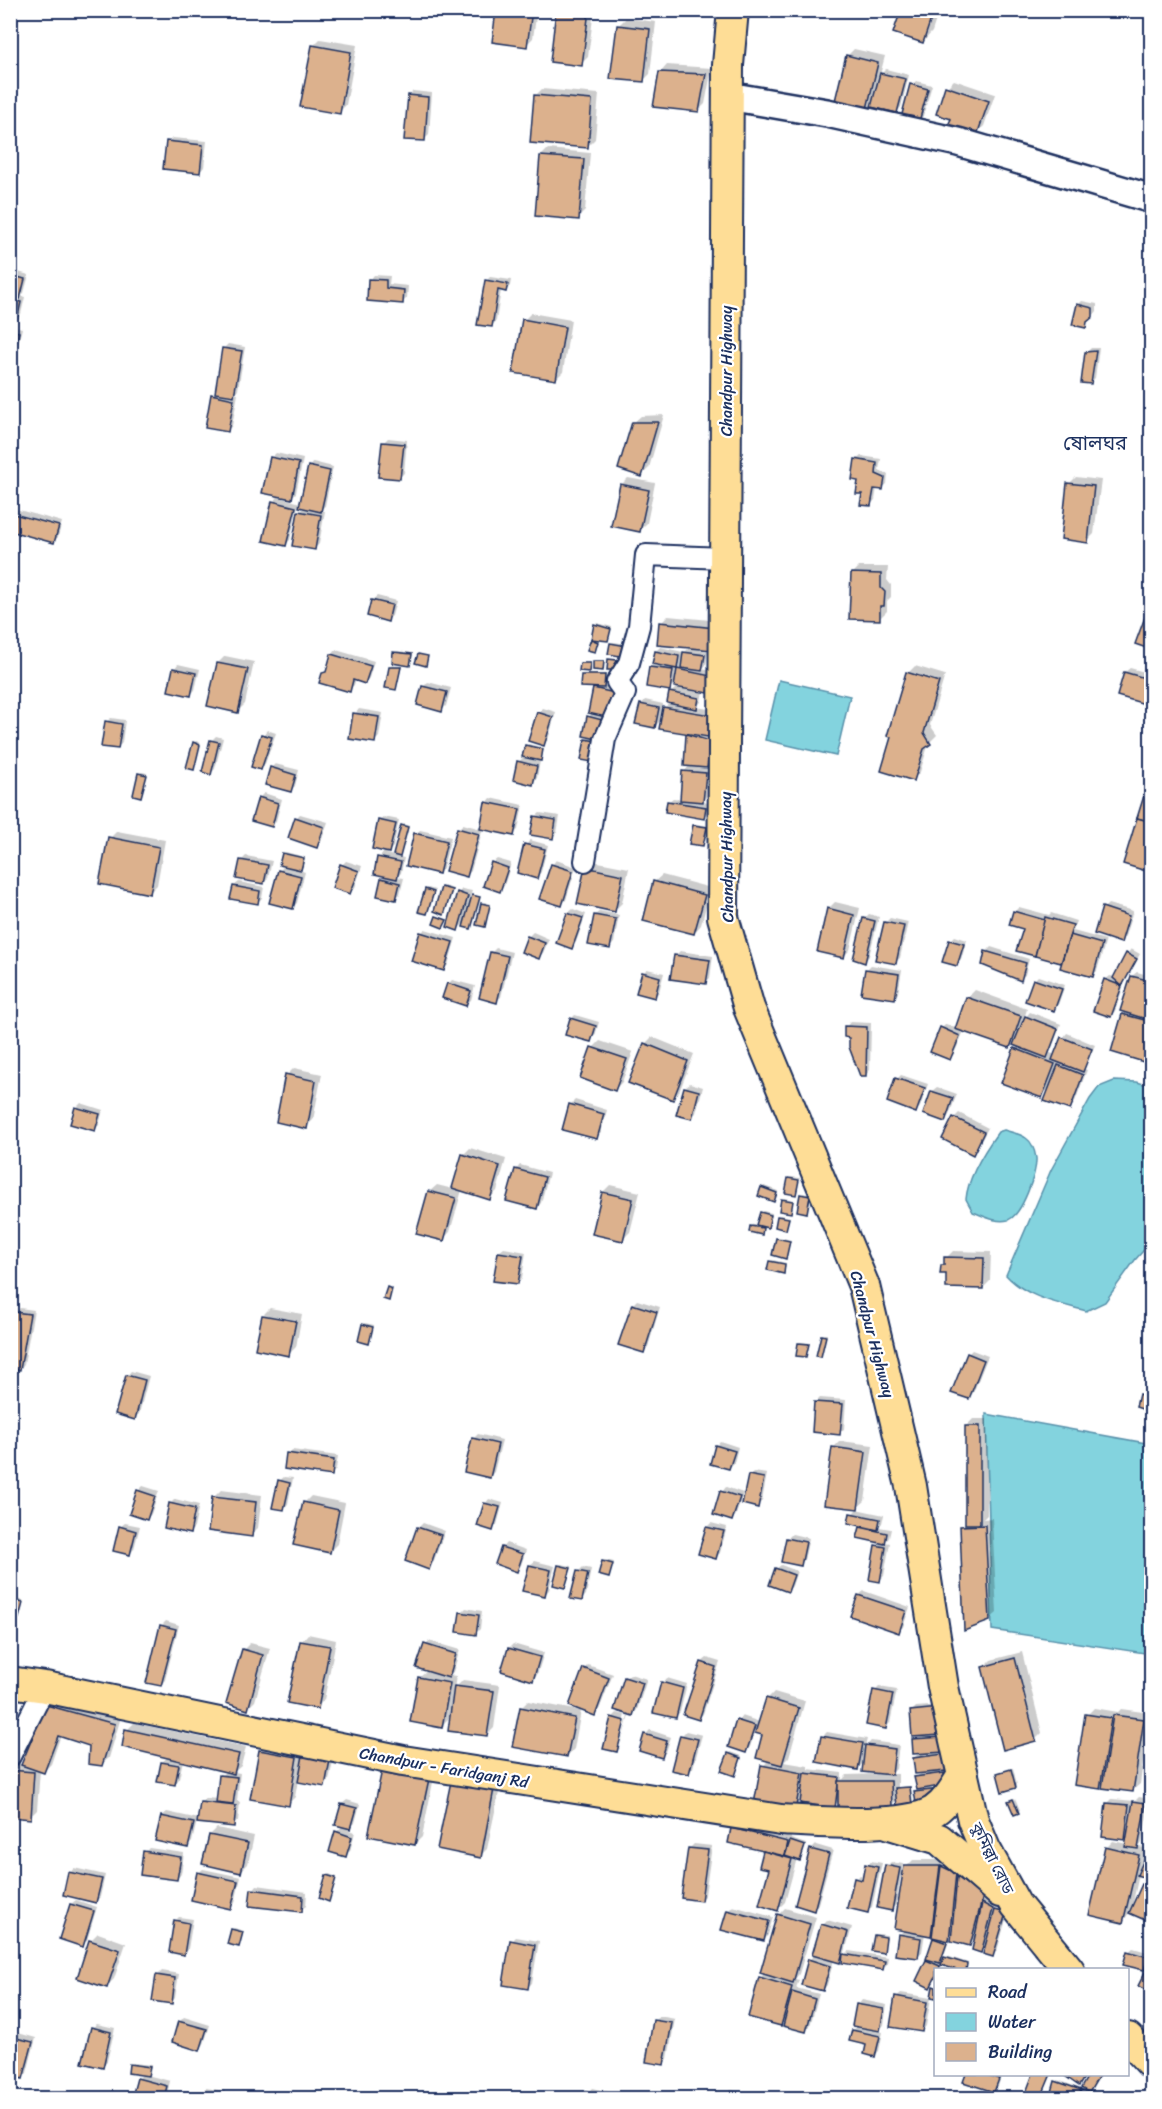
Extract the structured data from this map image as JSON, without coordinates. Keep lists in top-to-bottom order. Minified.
{"streets":{"main road":["Chandpur Highway","Chandpur - Faridganj Rd","কুমিল্লা রোড"]},"crossings":[["Chandpur Highway","Chandpur - Faridganj Rd"],["Chandpur Highway","কুমিল্লা রোড"],["Chandpur - Faridganj Rd","কুমিল্লা রোড"]],"districts":["ষোলঘর"],"legend":["Road","Water","Building"]}
